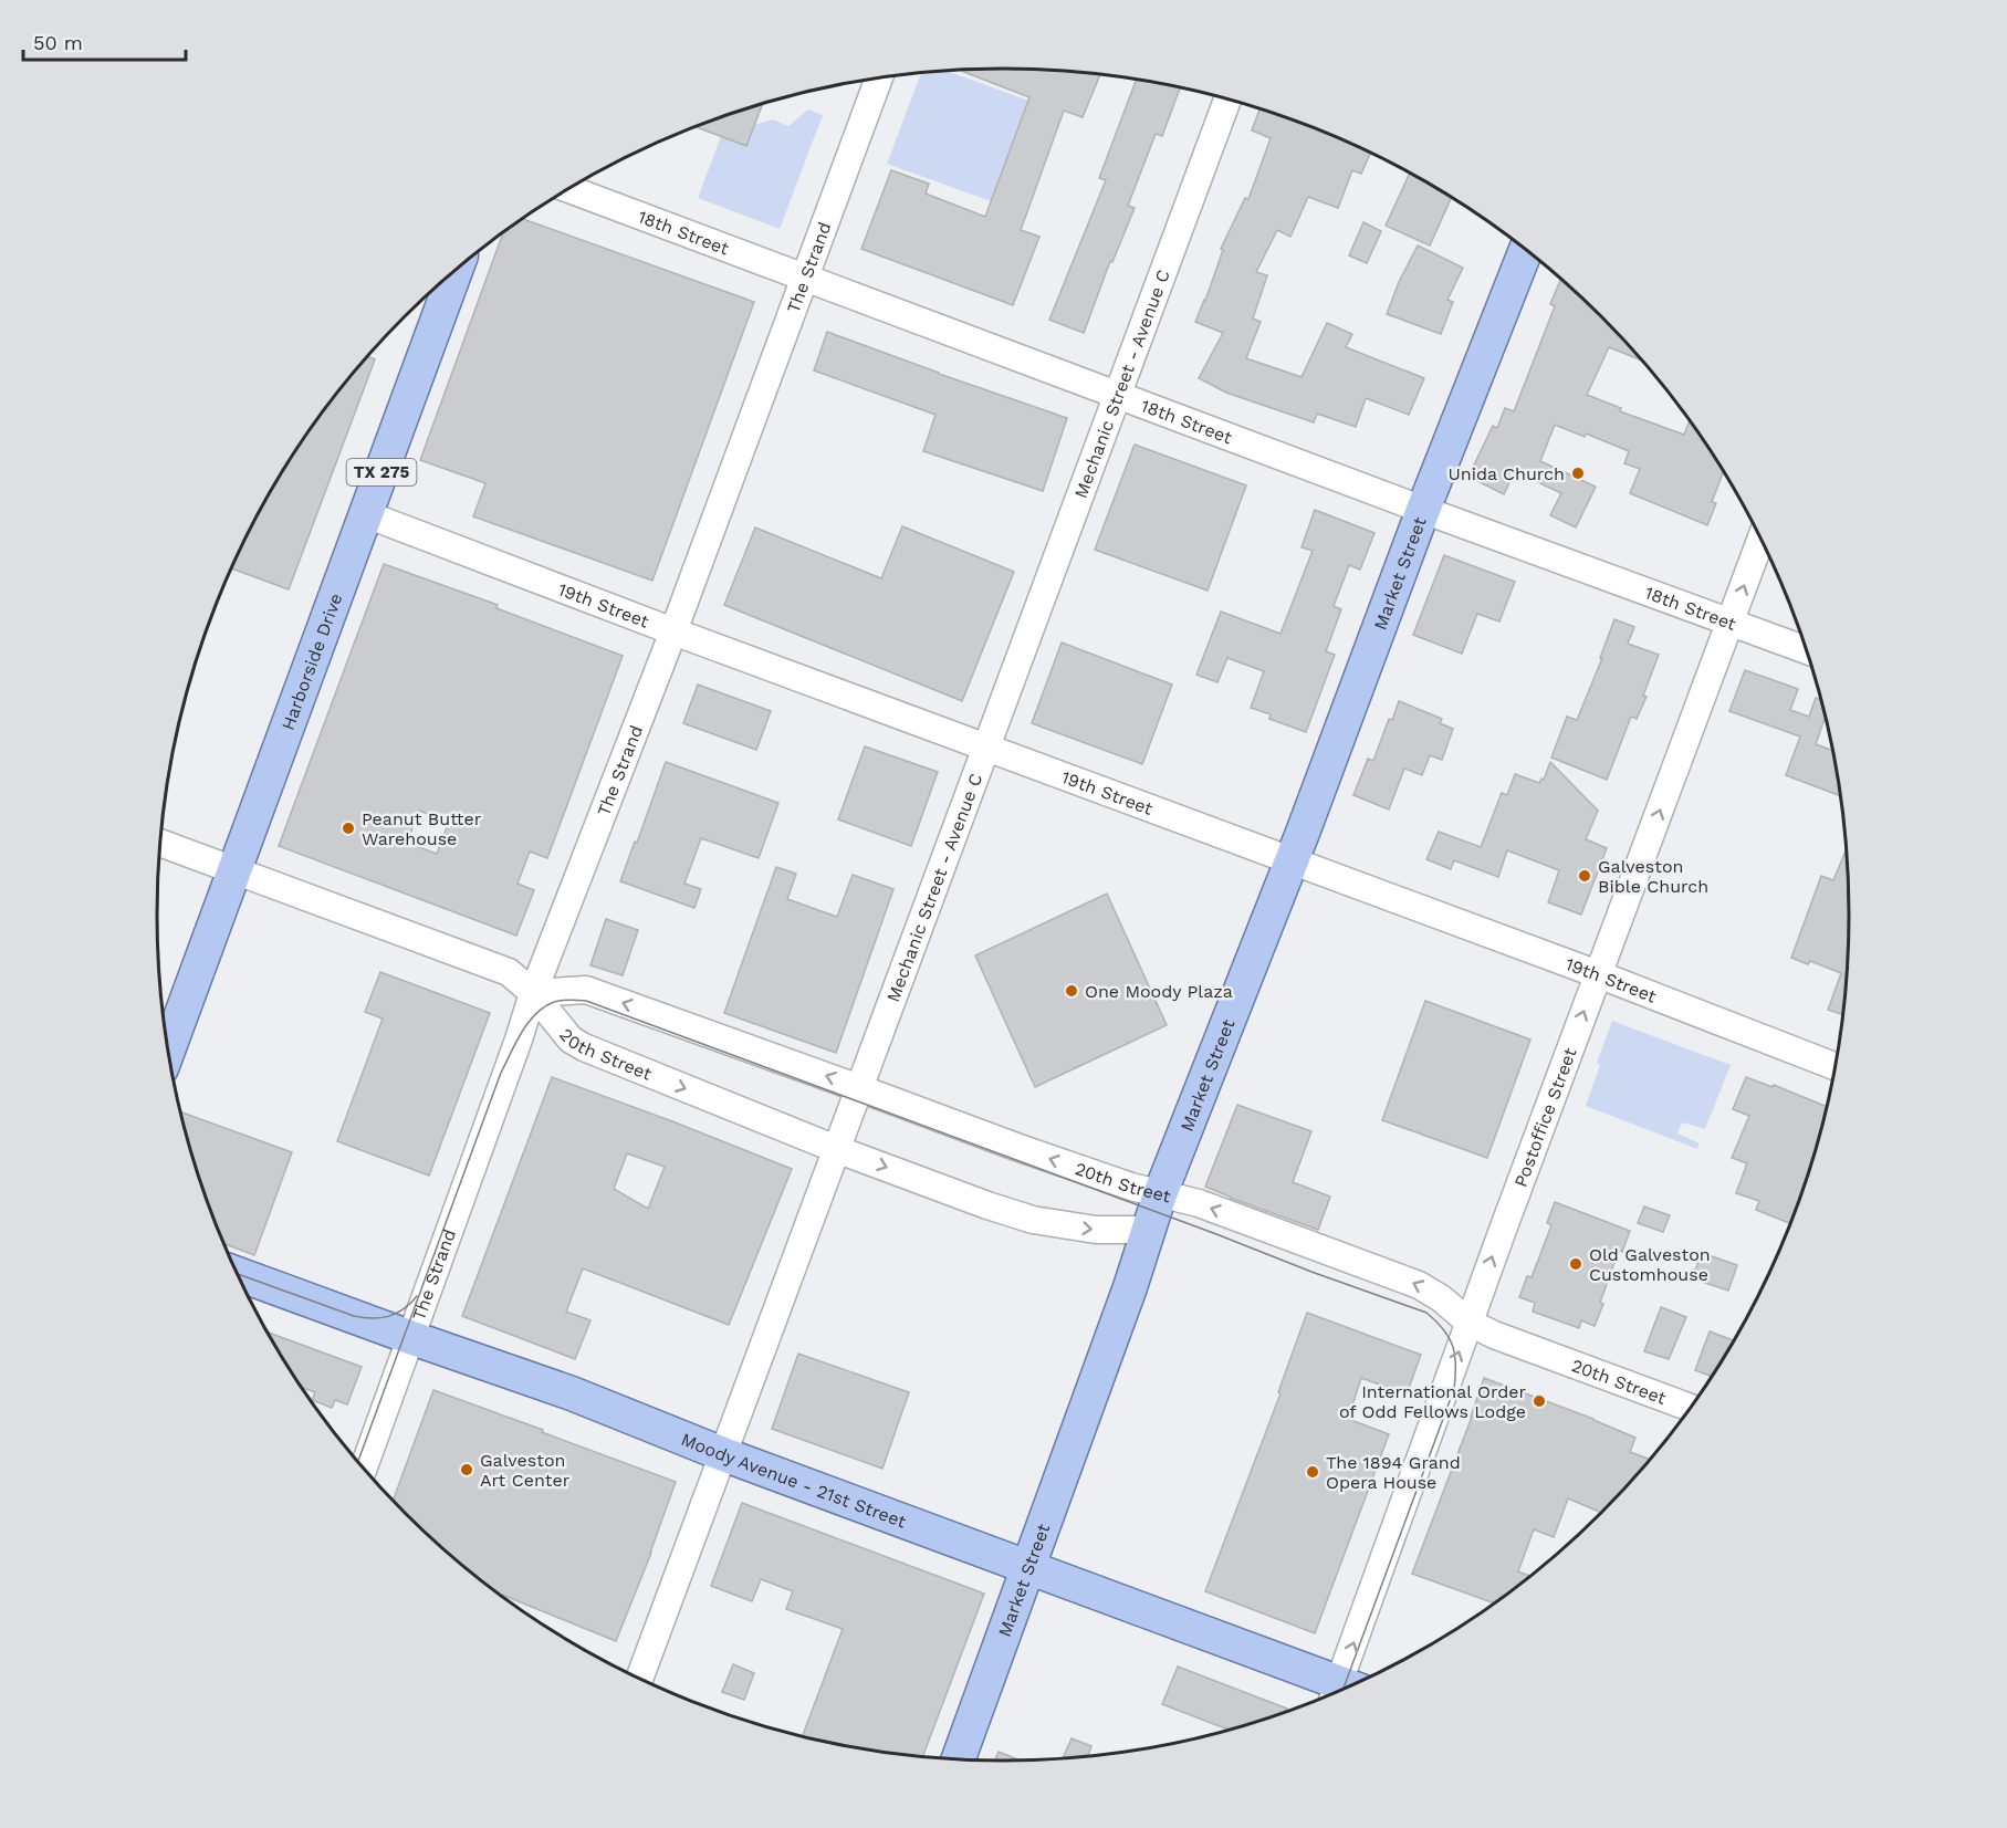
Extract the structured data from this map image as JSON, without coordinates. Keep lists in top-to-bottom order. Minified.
{"streets":{"main road":["TX 275","Market Street","Harborside Drive","Moody Avenue - 21st Street"],"street":["18th Street","The Strand","Mechanic Street - Avenue C","19th Street","20th Street","Postoffice Street"]},"crossings":[["18th Street","The Strand"],["18th Street","Mechanic Street - Avenue C"],["18th Street","Market Street"],["18th Street","Postoffice Street"],["The Strand","19th Street"],["The Strand","20th Street"],["The Strand","Moody Avenue - 21st Street"],["Mechanic Street - Avenue C","19th Street"],["Mechanic Street - Avenue C","20th Street"],["Mechanic Street - Avenue C","Moody Avenue - 21st Street"],["Market Street","19th Street"],["Market Street","20th Street"],["Market Street","Moody Avenue - 21st Street"],["19th Street","Harborside Drive"],["19th Street","Postoffice Street"],["Harborside Drive","20th Street"],["20th Street","Postoffice Street"]],"one_way":["Postoffice Street"],"places":["Unida Church","Peanut Butter Warehouse","Galveston Bible Church","One Moody Plaza","Old Galveston Customhouse","International Order of Odd Fellows Lodge","Galveston Art Center","The 1894 Grand Opera House"],"scale_bar":"50 m"}
